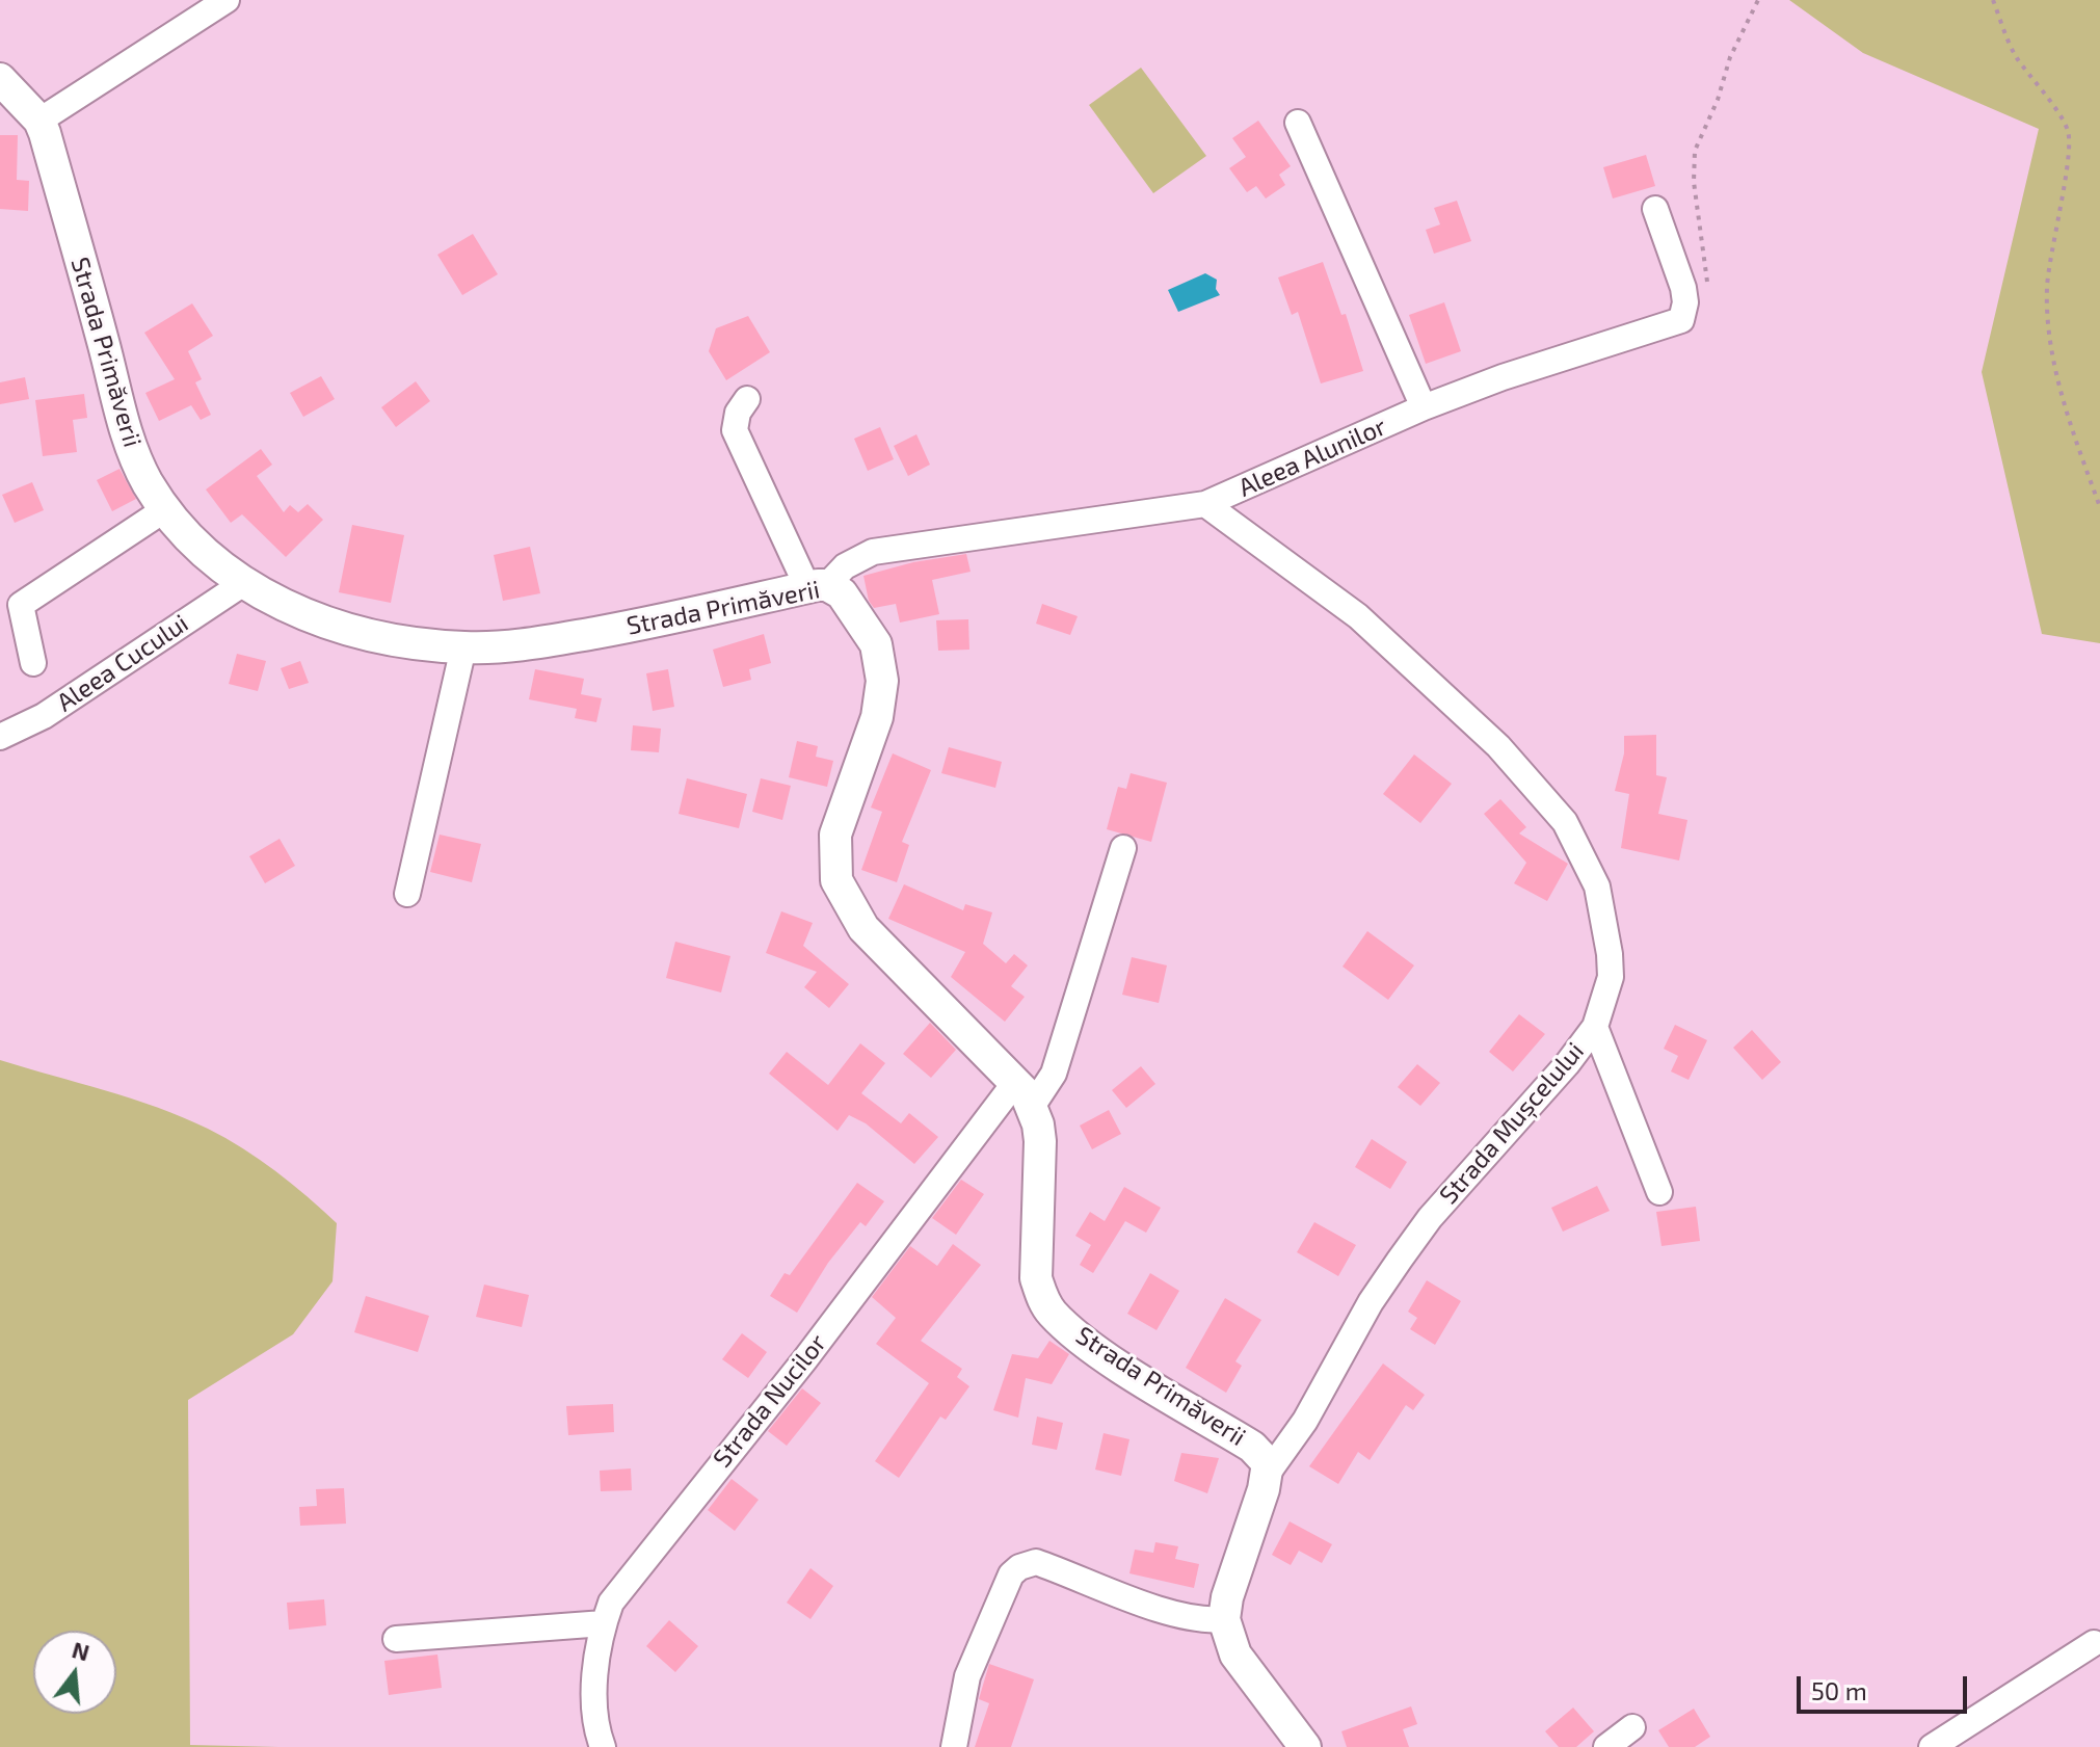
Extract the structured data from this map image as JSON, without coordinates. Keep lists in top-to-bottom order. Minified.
{"streets":{"street":["Strada Primăverii","Aleea Alunilor","Aleea Cucului","Strada Mușcelului","Strada Nucilor"]},"crossings":[["Strada Primăverii","Aleea Alunilor"],["Strada Primăverii","Aleea Cucului"],["Strada Primăverii","Strada Mușcelului"],["Strada Primăverii","Strada Nucilor"],["Aleea Alunilor","Strada Mușcelului"]],"scale_bar":"50 m","north":"top"}
